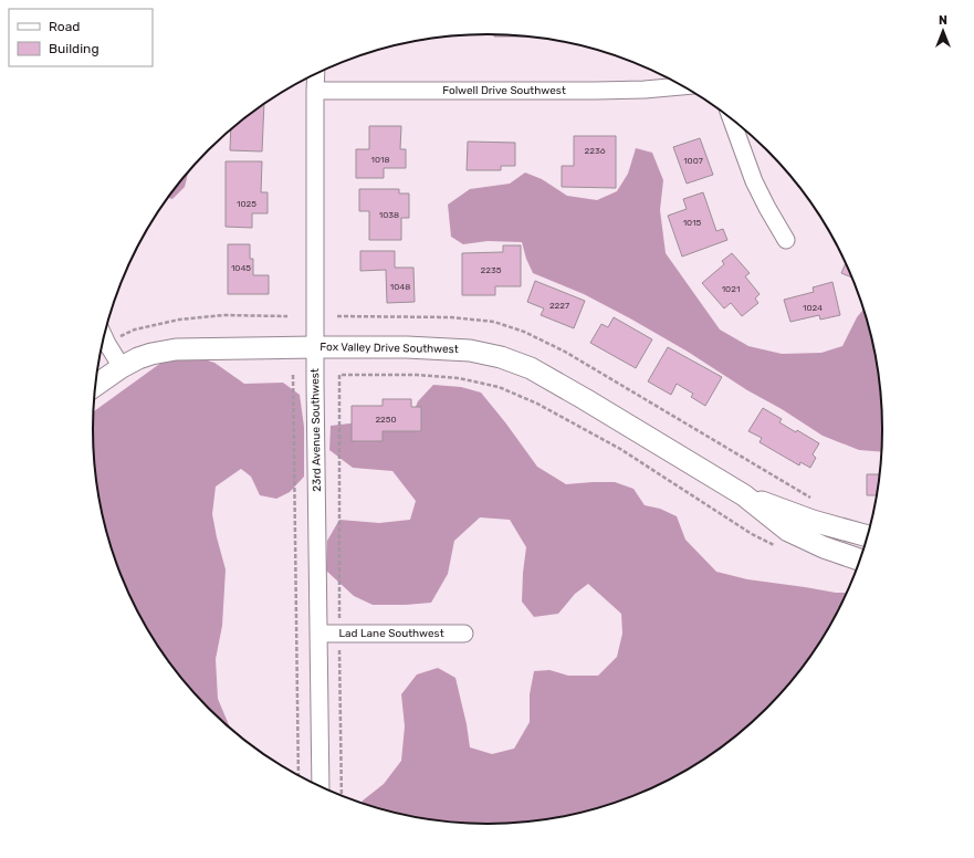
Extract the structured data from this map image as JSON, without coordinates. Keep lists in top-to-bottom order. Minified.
{"streets":{"street":["Folwell Drive Southwest","Fox Valley Drive Southwest","23rd Avenue Southwest","Lad Lane Southwest"]},"crossings":[["Folwell Drive Southwest","23rd Avenue Southwest"],["Fox Valley Drive Southwest","23rd Avenue Southwest"],["23rd Avenue Southwest","Lad Lane Southwest"]],"house_numbers":["2236","1018","1007","1025","1038","1015","1045","2235","1048","1021","2227","1024","2250"],"legend":["Road","Building"],"north":"top"}
